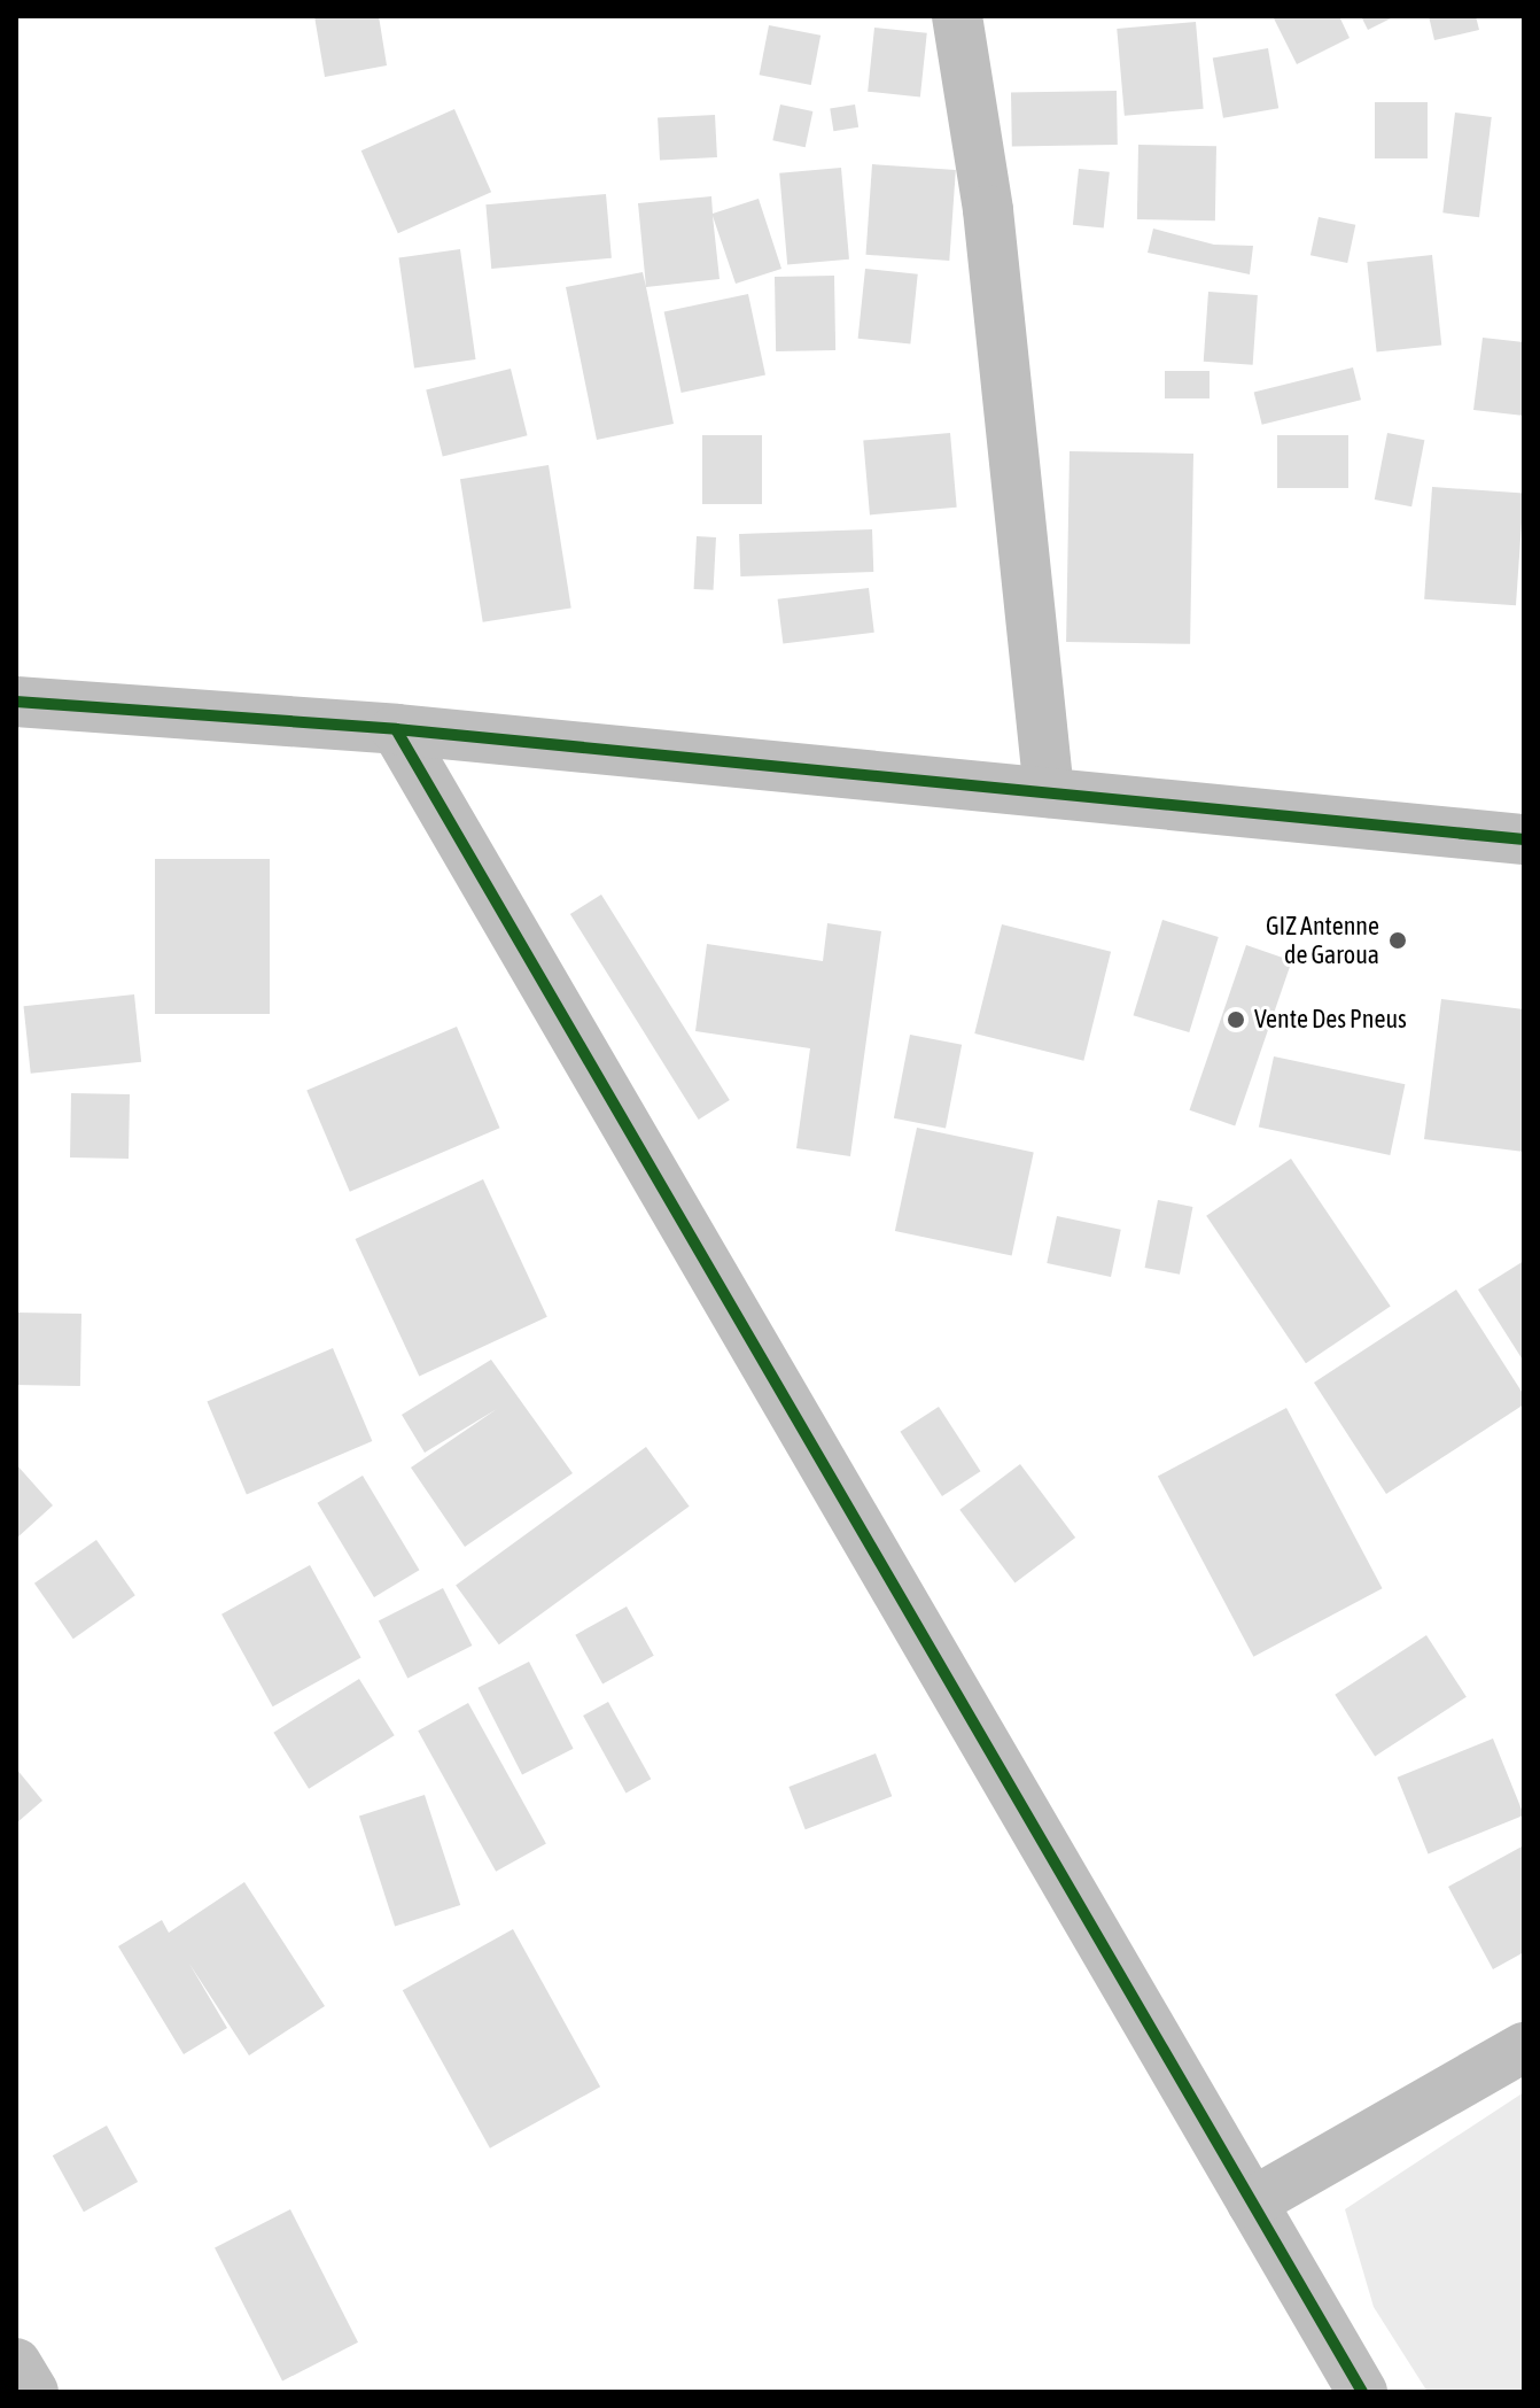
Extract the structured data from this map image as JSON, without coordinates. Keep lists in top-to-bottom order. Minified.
{"places":["GIZ Antenne de Garoua","Vente Des Pneus"]}
